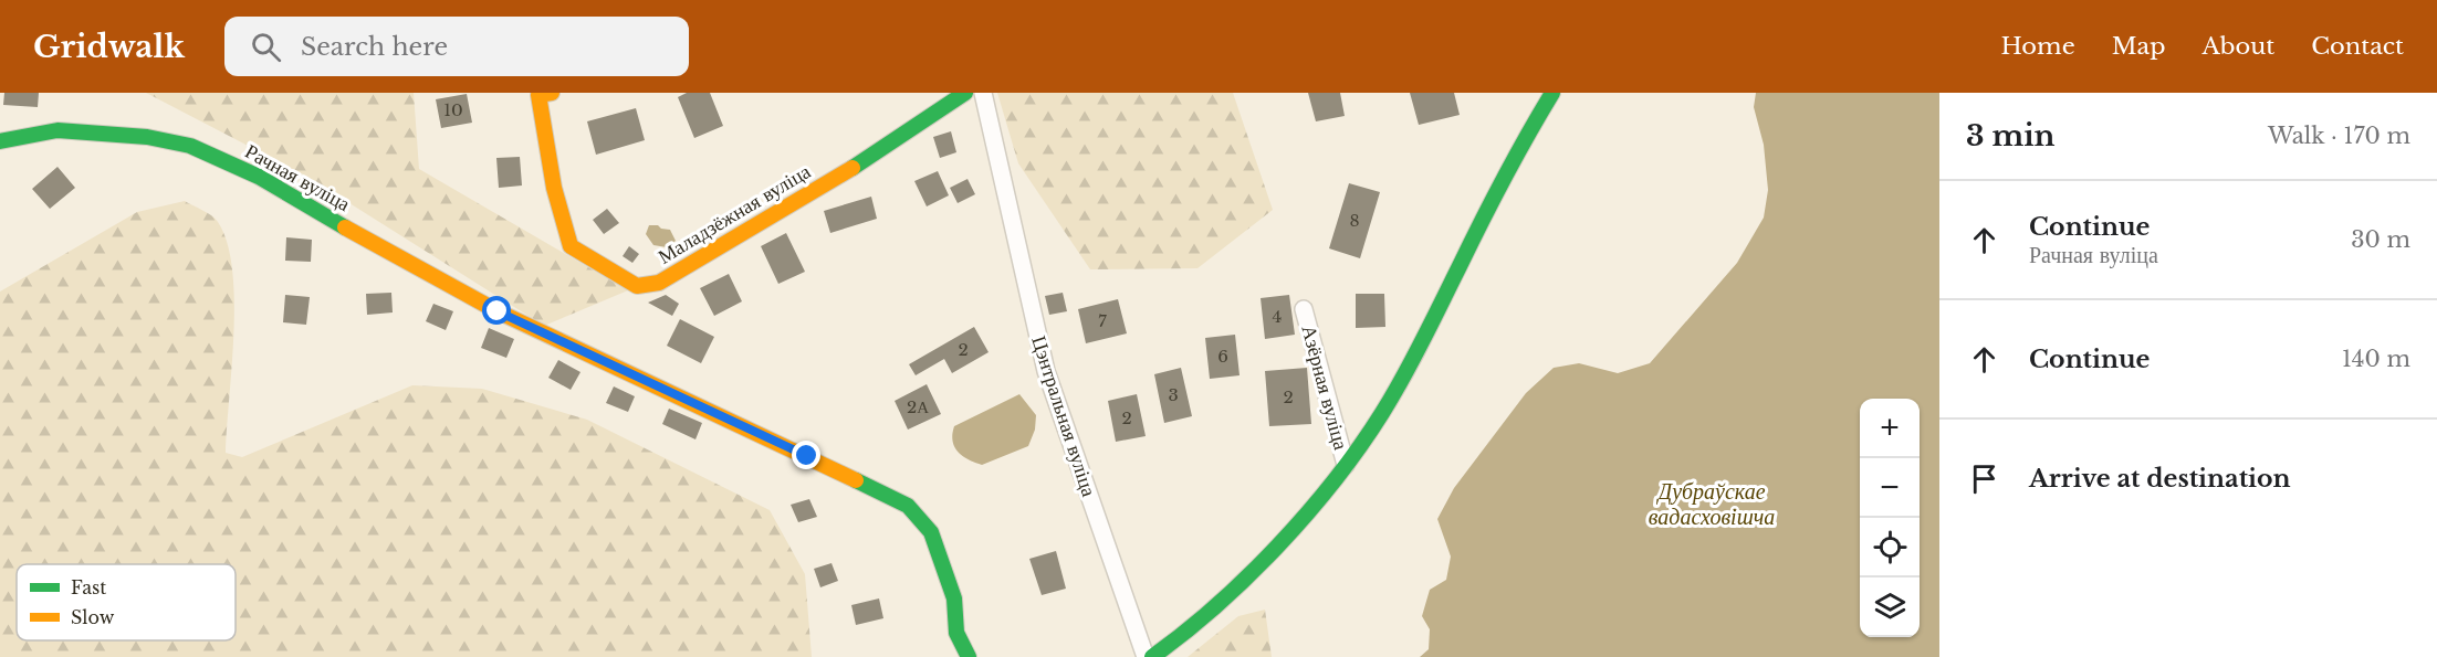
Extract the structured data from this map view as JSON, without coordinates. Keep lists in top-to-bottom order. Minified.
{"streets":{"street":["Рачная вуліца","Маладзёжная вуліца","Азёрная вуліца","Цэнтральная вуліца"]},"water":["Дубраўскае вадасховішча"],"house_numbers":["10","8","4","7","2","6","3","2","2А","2"],"legend":["Fast","Slow"],"page":{"header":"Gridwalk","search":"Search here","nav":["Home","Map","About","Contact"],"heading":["3 min","Walk · 170 m"],"list":[["Continue","Рачная вуліца","30 m"],["Continue","140 m"],"Arrive at destination"],"map_buttons":["+","−"]}}
